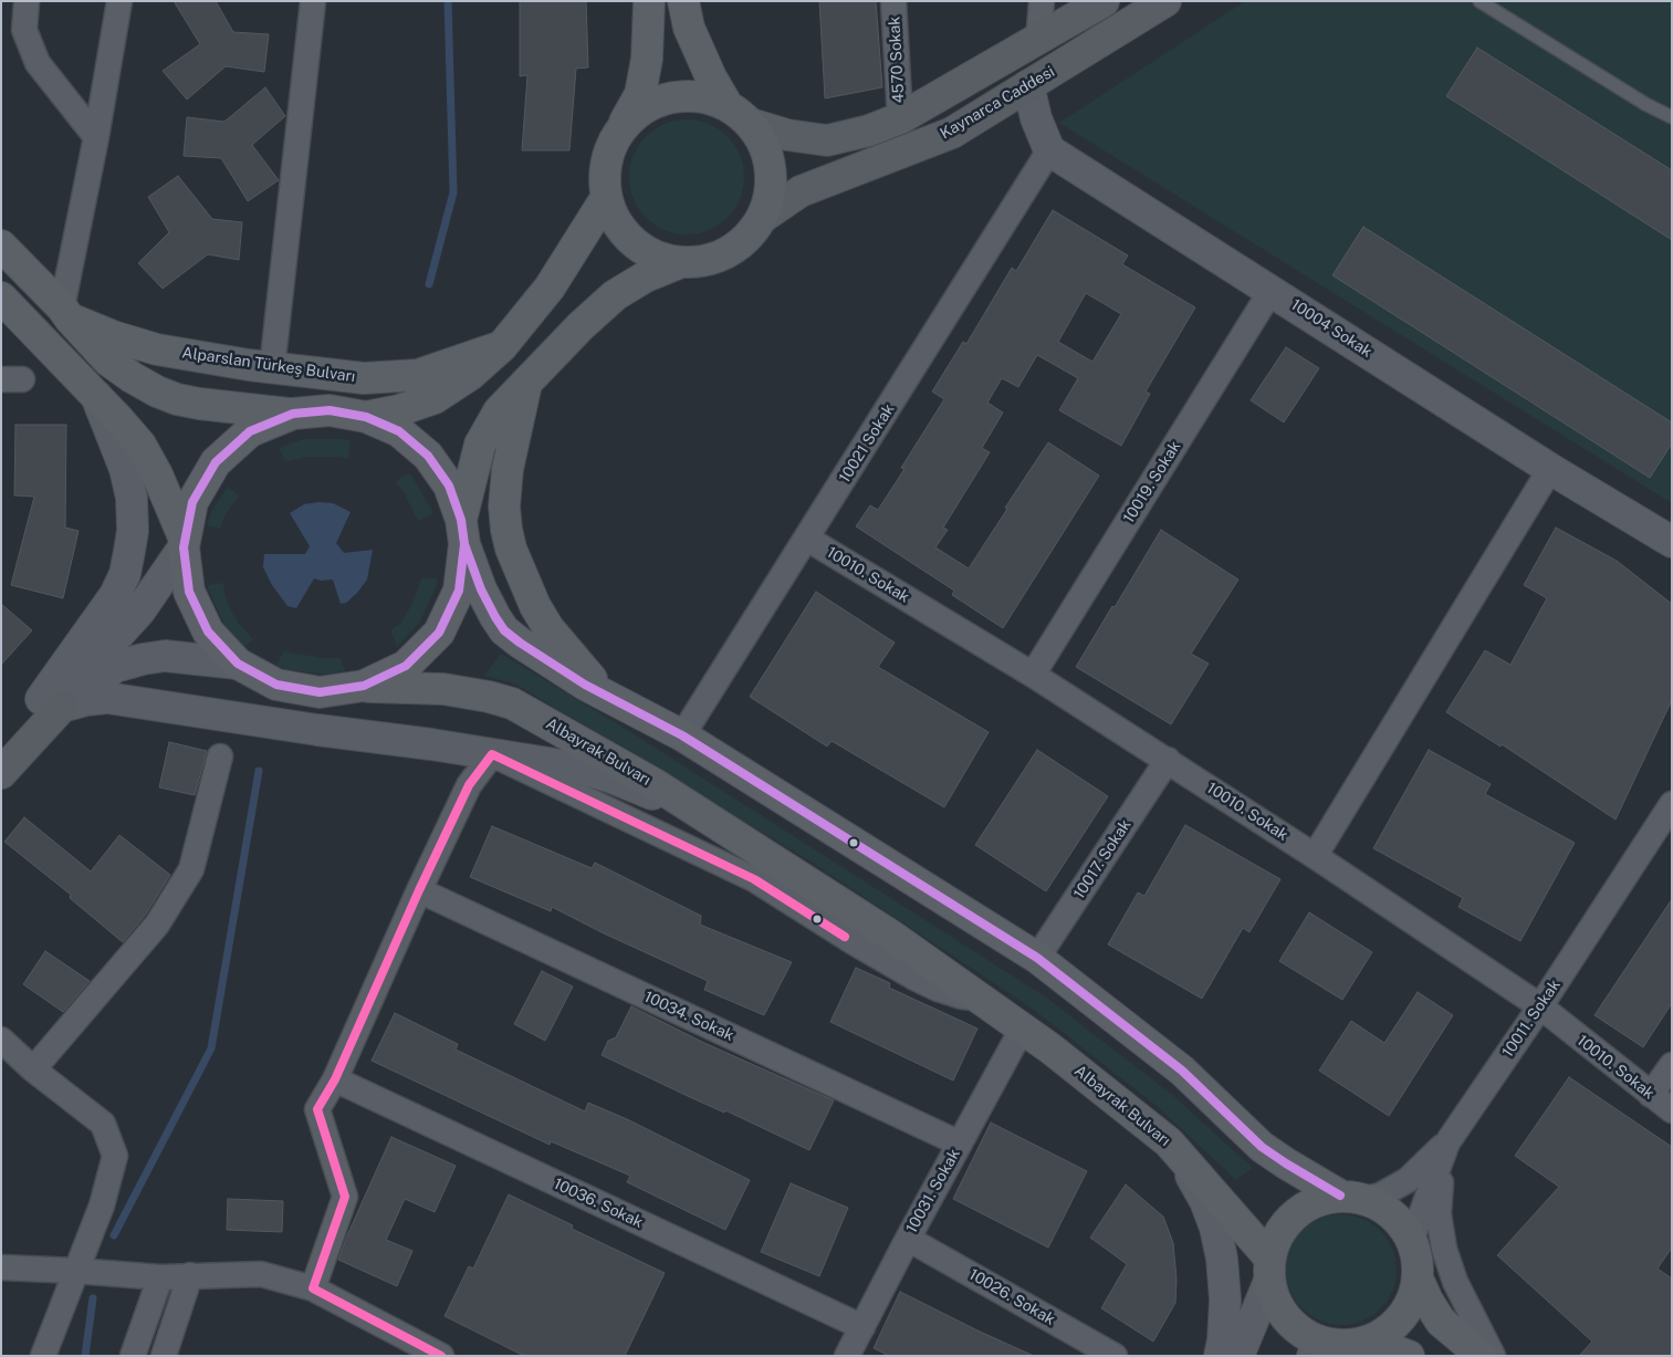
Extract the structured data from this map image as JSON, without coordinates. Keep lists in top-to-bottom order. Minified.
{"streets":{"main road":["Kaynarca Caddesi","Alparslan Türkeş Bulvarı","Albayrak Bulvarı"],"street":["4570 Sokak","10004 Sokak","10021 Sokak","10019. Sokak","10010. Sokak","10017. Sokak","10034. Sokak","10011. Sokak","10031. Sokak","10036. Sokak","10026. Sokak"]},"crossings":[["4570 Sokak","Kaynarca Caddesi"],["Kaynarca Caddesi","Albayrak Bulvarı"],["10004 Sokak","10021 Sokak"],["10004 Sokak","10019. Sokak"],["10021 Sokak","10010. Sokak"],["10019. Sokak","10010. Sokak"],["10010. Sokak","10017. Sokak"],["10010. Sokak","10011. Sokak"],["Albayrak Bulvarı","10011. Sokak"],["Albayrak Bulvarı","10031. Sokak"],["10034. Sokak","10031. Sokak"],["10031. Sokak","10036. Sokak"],["10031. Sokak","10026. Sokak"]]}
